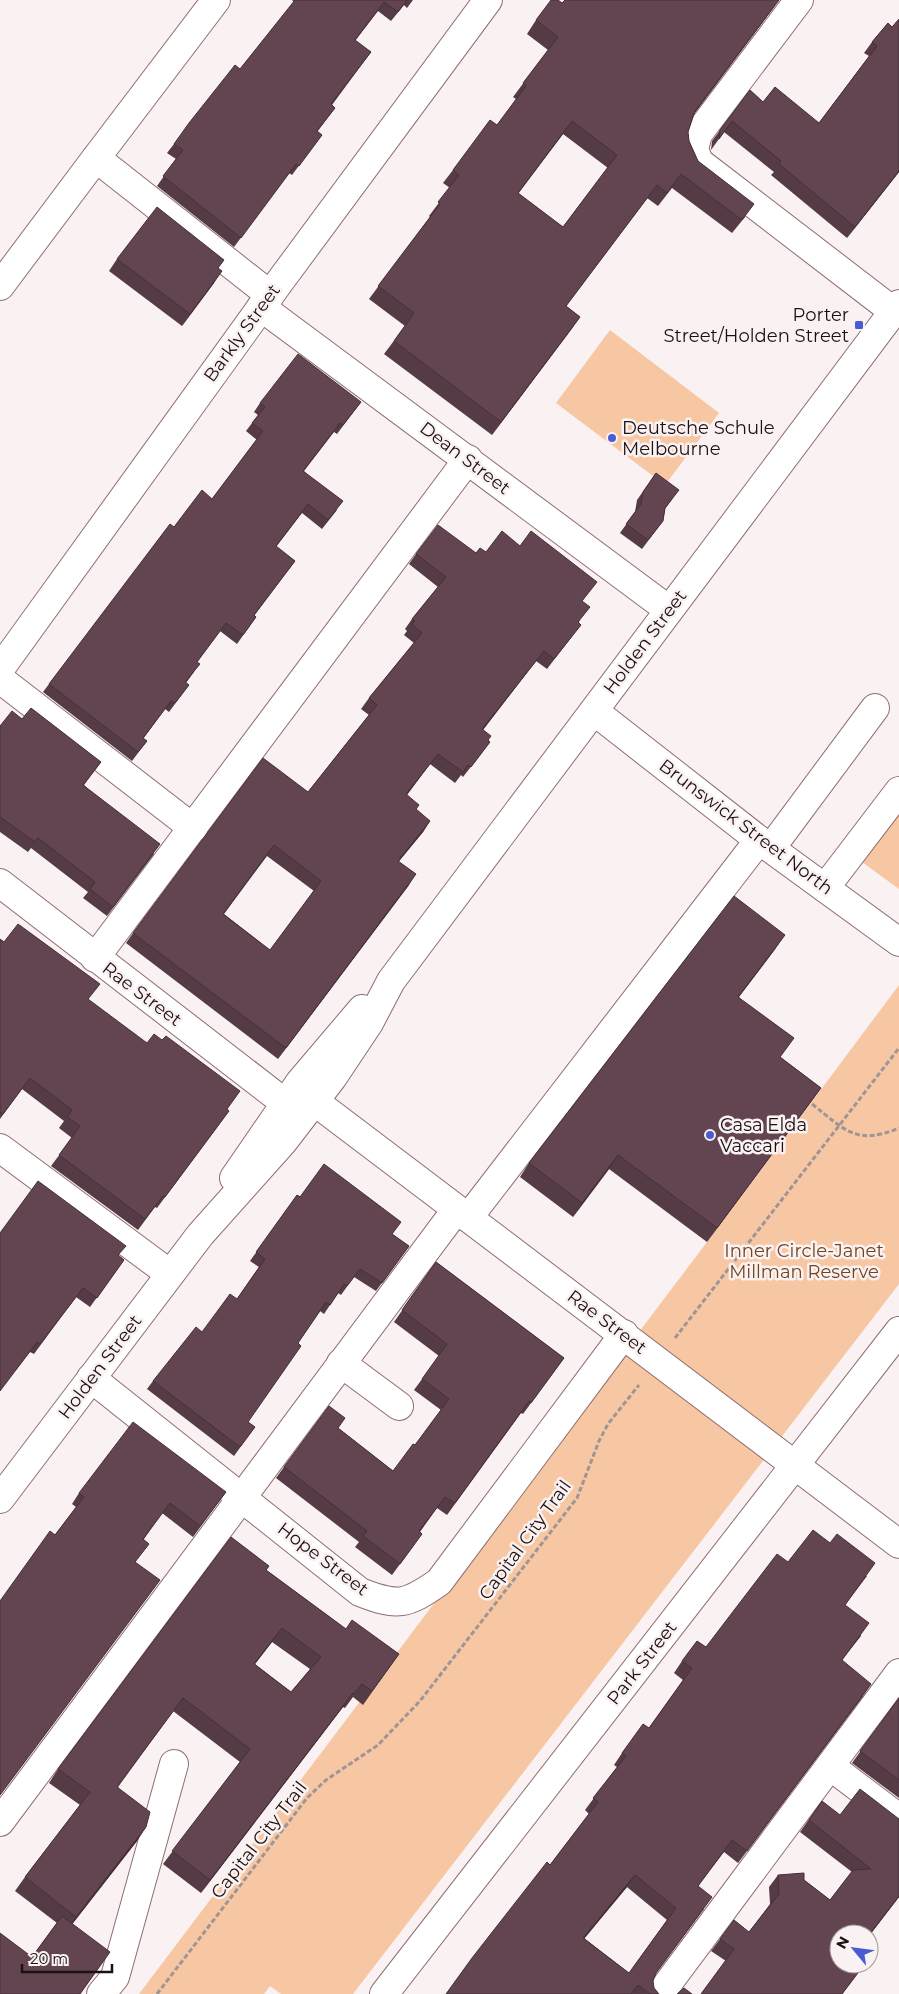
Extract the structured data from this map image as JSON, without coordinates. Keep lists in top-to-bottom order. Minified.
{"streets":{"street":["Barkly Street","Dean Street","Holden Street","Brunswick Street North","Rae Street","Hope Street","Park Street"],"path":["Capital City Trail"]},"crossings":[["Barkly Street","Dean Street"],["Dean Street","Holden Street"],["Holden Street","Brunswick Street North"],["Holden Street","Rae Street"],["Holden Street","Hope Street"],["Rae Street","Capital City Trail"],["Rae Street","Hope Street"],["Rae Street","Park Street"]],"parks":["Inner Circle-Janet Millman Reserve"],"places":{"transit":["Porter Street/Holden Street"],"other":["Deutsche Schule Melbourne","Casa Elda Vaccari"]},"scale_bar":"20 m","north":"top left"}
